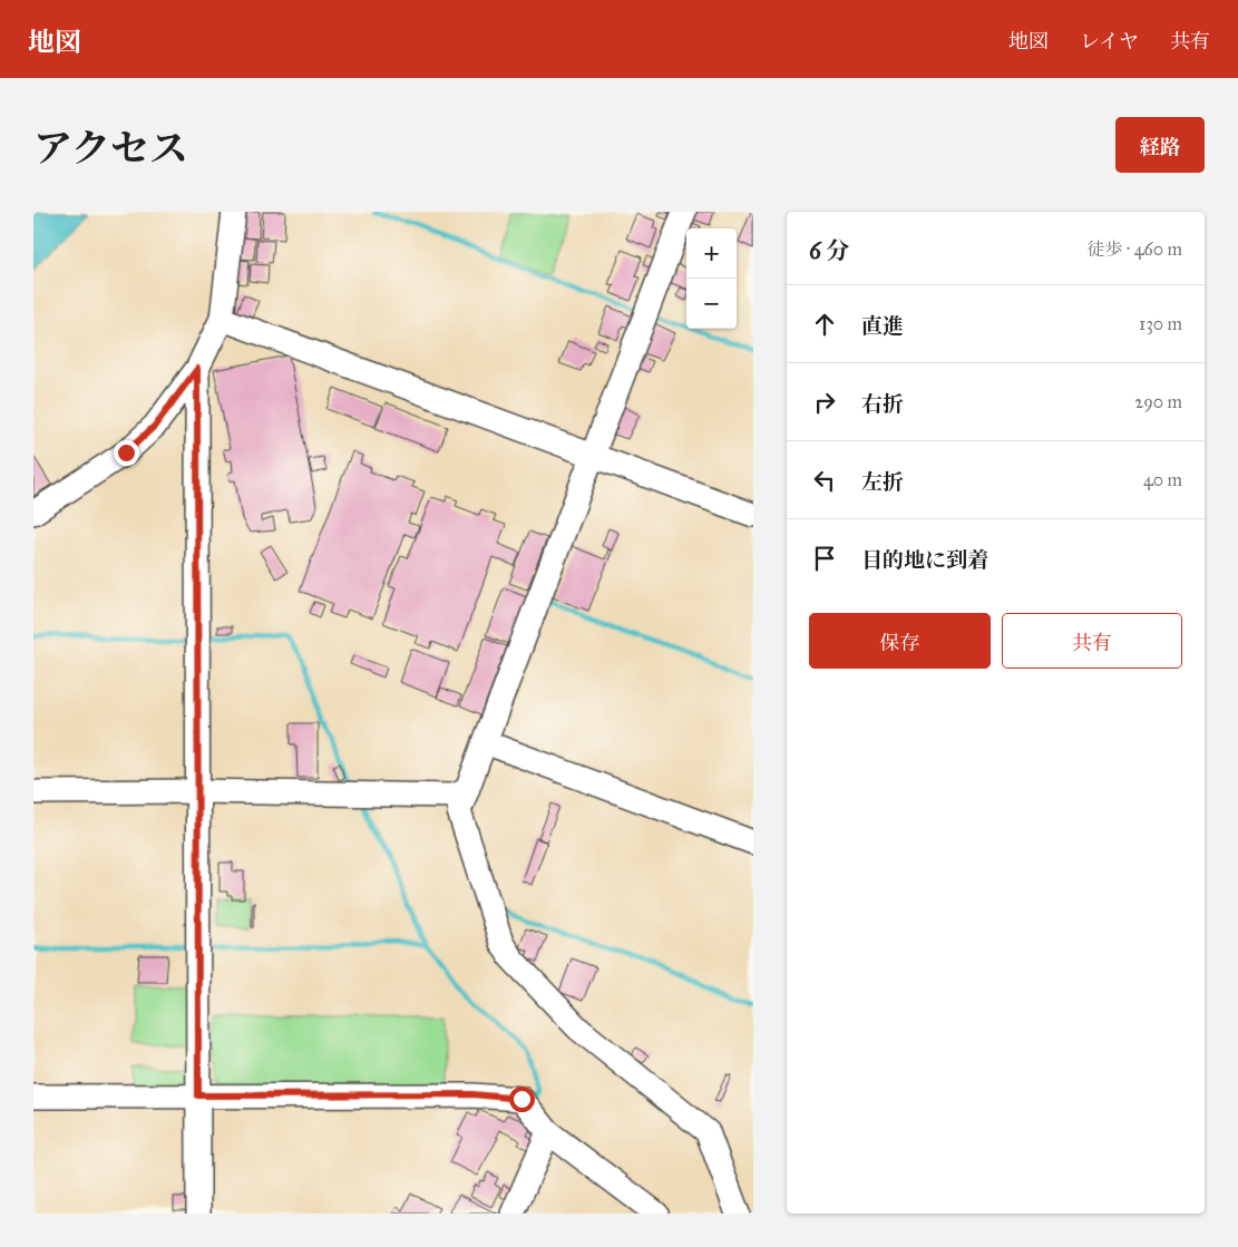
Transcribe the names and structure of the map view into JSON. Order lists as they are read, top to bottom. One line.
{"page":{"header":"地図","nav":["地図","レイヤ","共有"],"title":"アクセス","buttons":["経路",["保存","共有"]],"heading":["6 分","徒歩 · 460 m"],"map_buttons":["+","−"],"list":[["直進","130 m"],["右折","290 m"],["左折","40 m"],"目的地に到着"]}}
